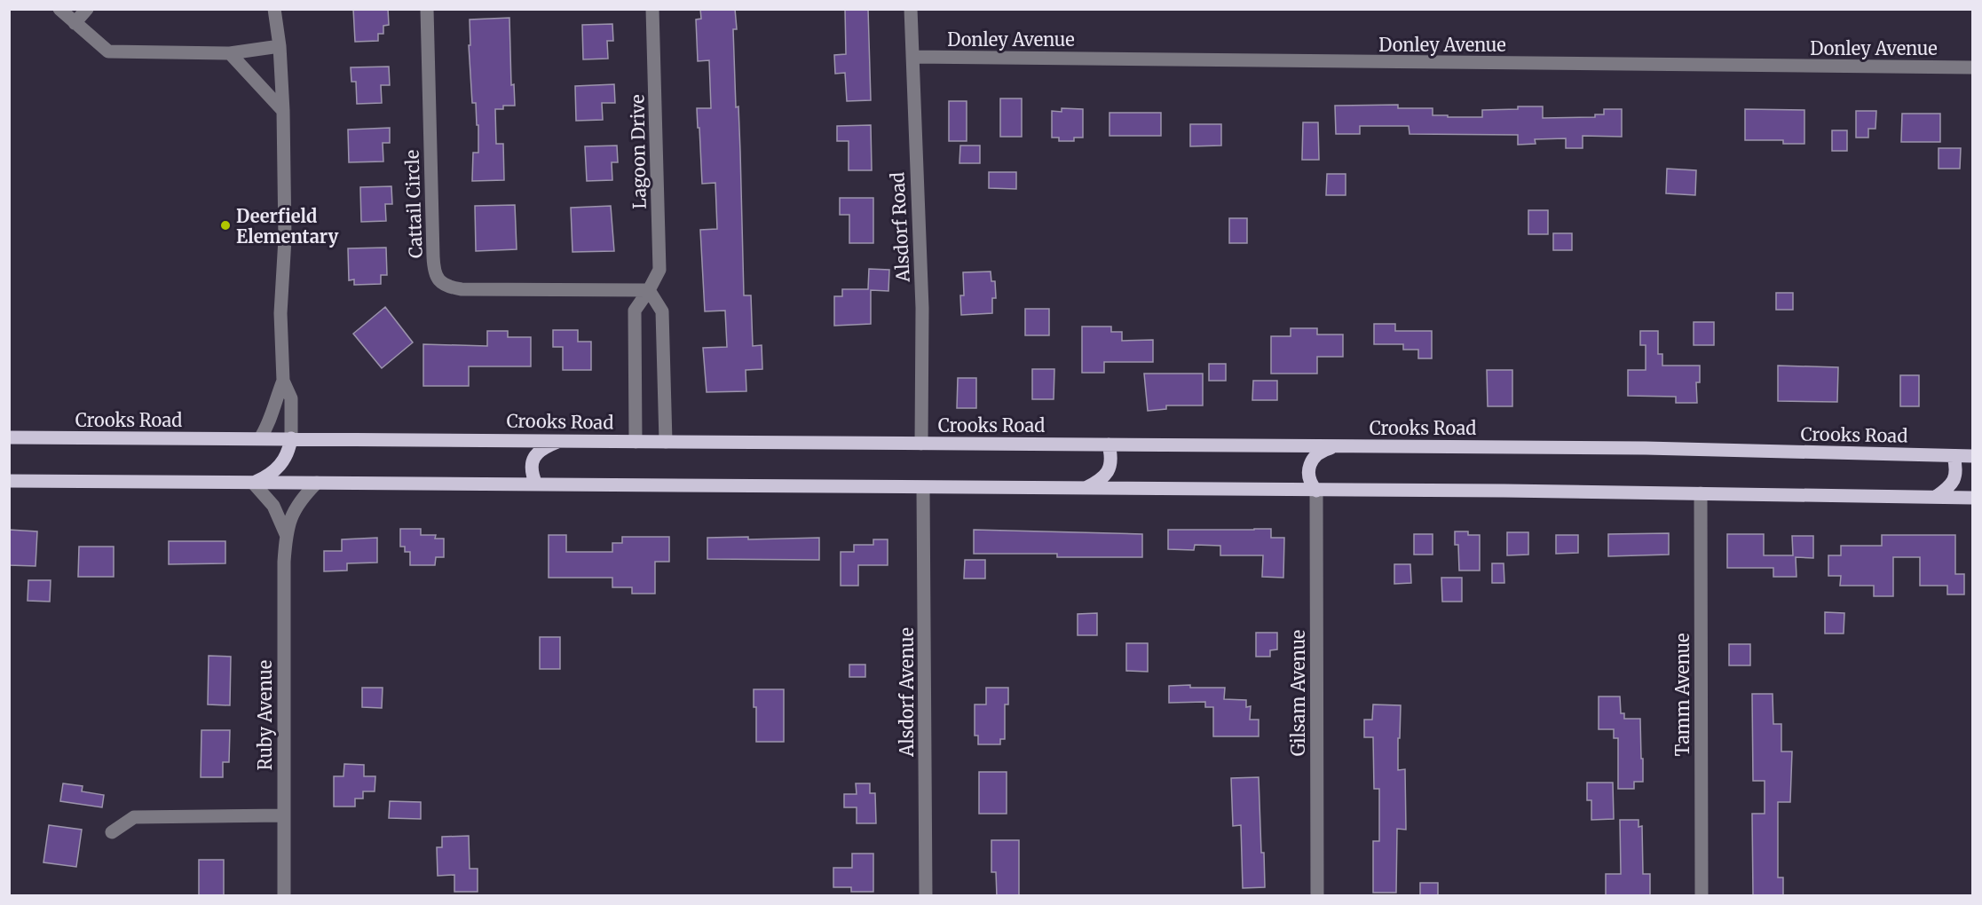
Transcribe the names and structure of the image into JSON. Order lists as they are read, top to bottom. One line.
{"streets":{"main road":["Crooks Road"],"street":["Donley Avenue","Lagoon Drive","Cattail Circle","Alsdorf Road","Alsdorf Avenue","Gilsam Avenue","Tamm Avenue","Ruby Avenue"]},"crossings":[["Donley Avenue","Alsdorf Road"],["Lagoon Drive","Cattail Circle"],["Lagoon Drive","Crooks Road"],["Alsdorf Road","Crooks Road"]],"places":["Deerfield Elementary"]}
